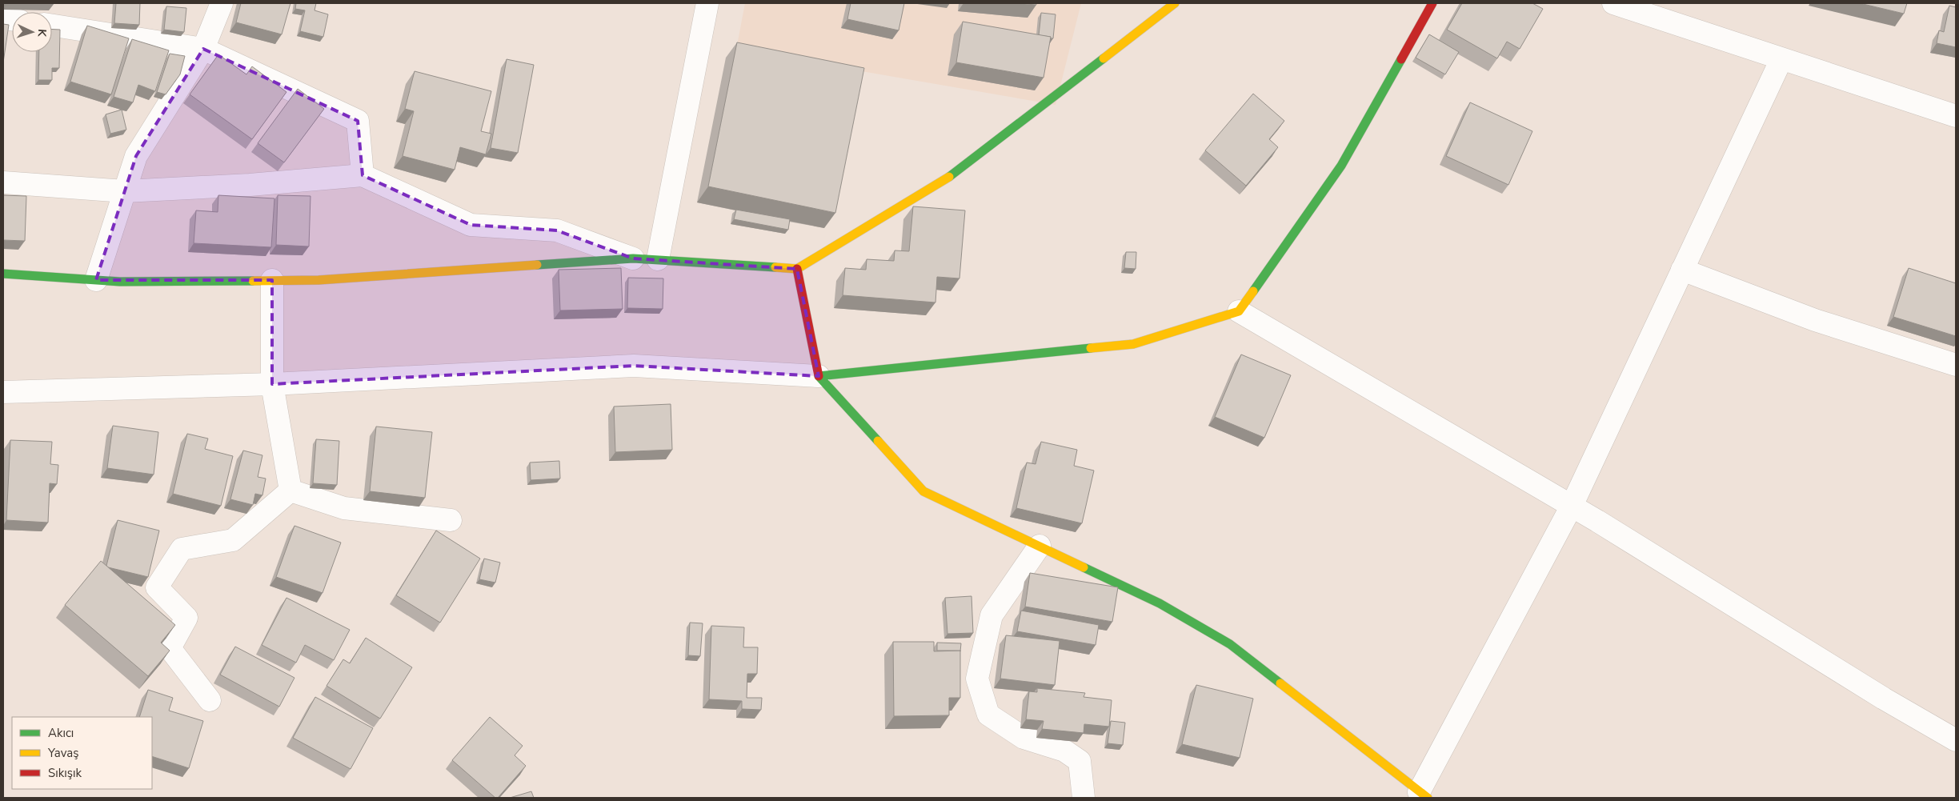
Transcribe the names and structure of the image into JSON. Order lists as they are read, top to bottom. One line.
{"legend":["Akıcı","Yavaş","Sıkışık"],"north":"right"}
